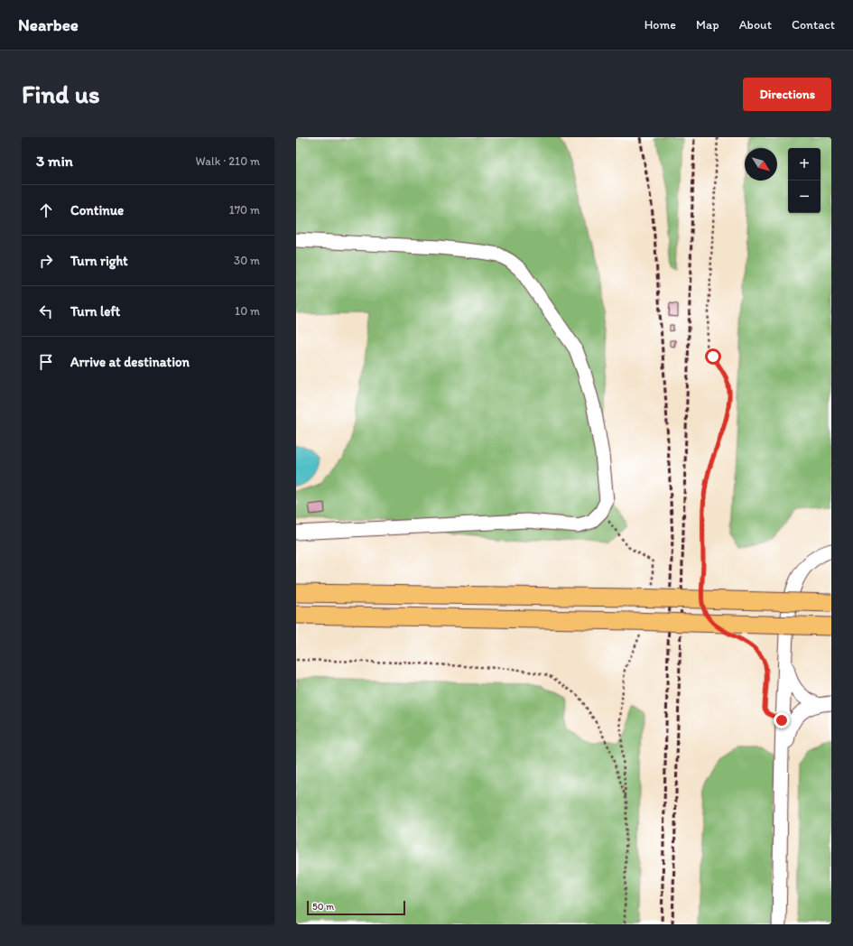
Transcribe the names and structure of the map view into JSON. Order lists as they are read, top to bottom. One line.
{"scale_bar":"50 m","north":"bottom right","page":{"header":"Nearbee","nav":["Home","Map","About","Contact"],"buttons":"Directions","title":"Find us","heading":["3 min","Walk · 210 m"],"map_buttons":["+","−"],"list":[["Continue","170 m"],["Turn right","30 m"],["Turn left","10 m"],"Arrive at destination"],"scale":"50 m"}}
